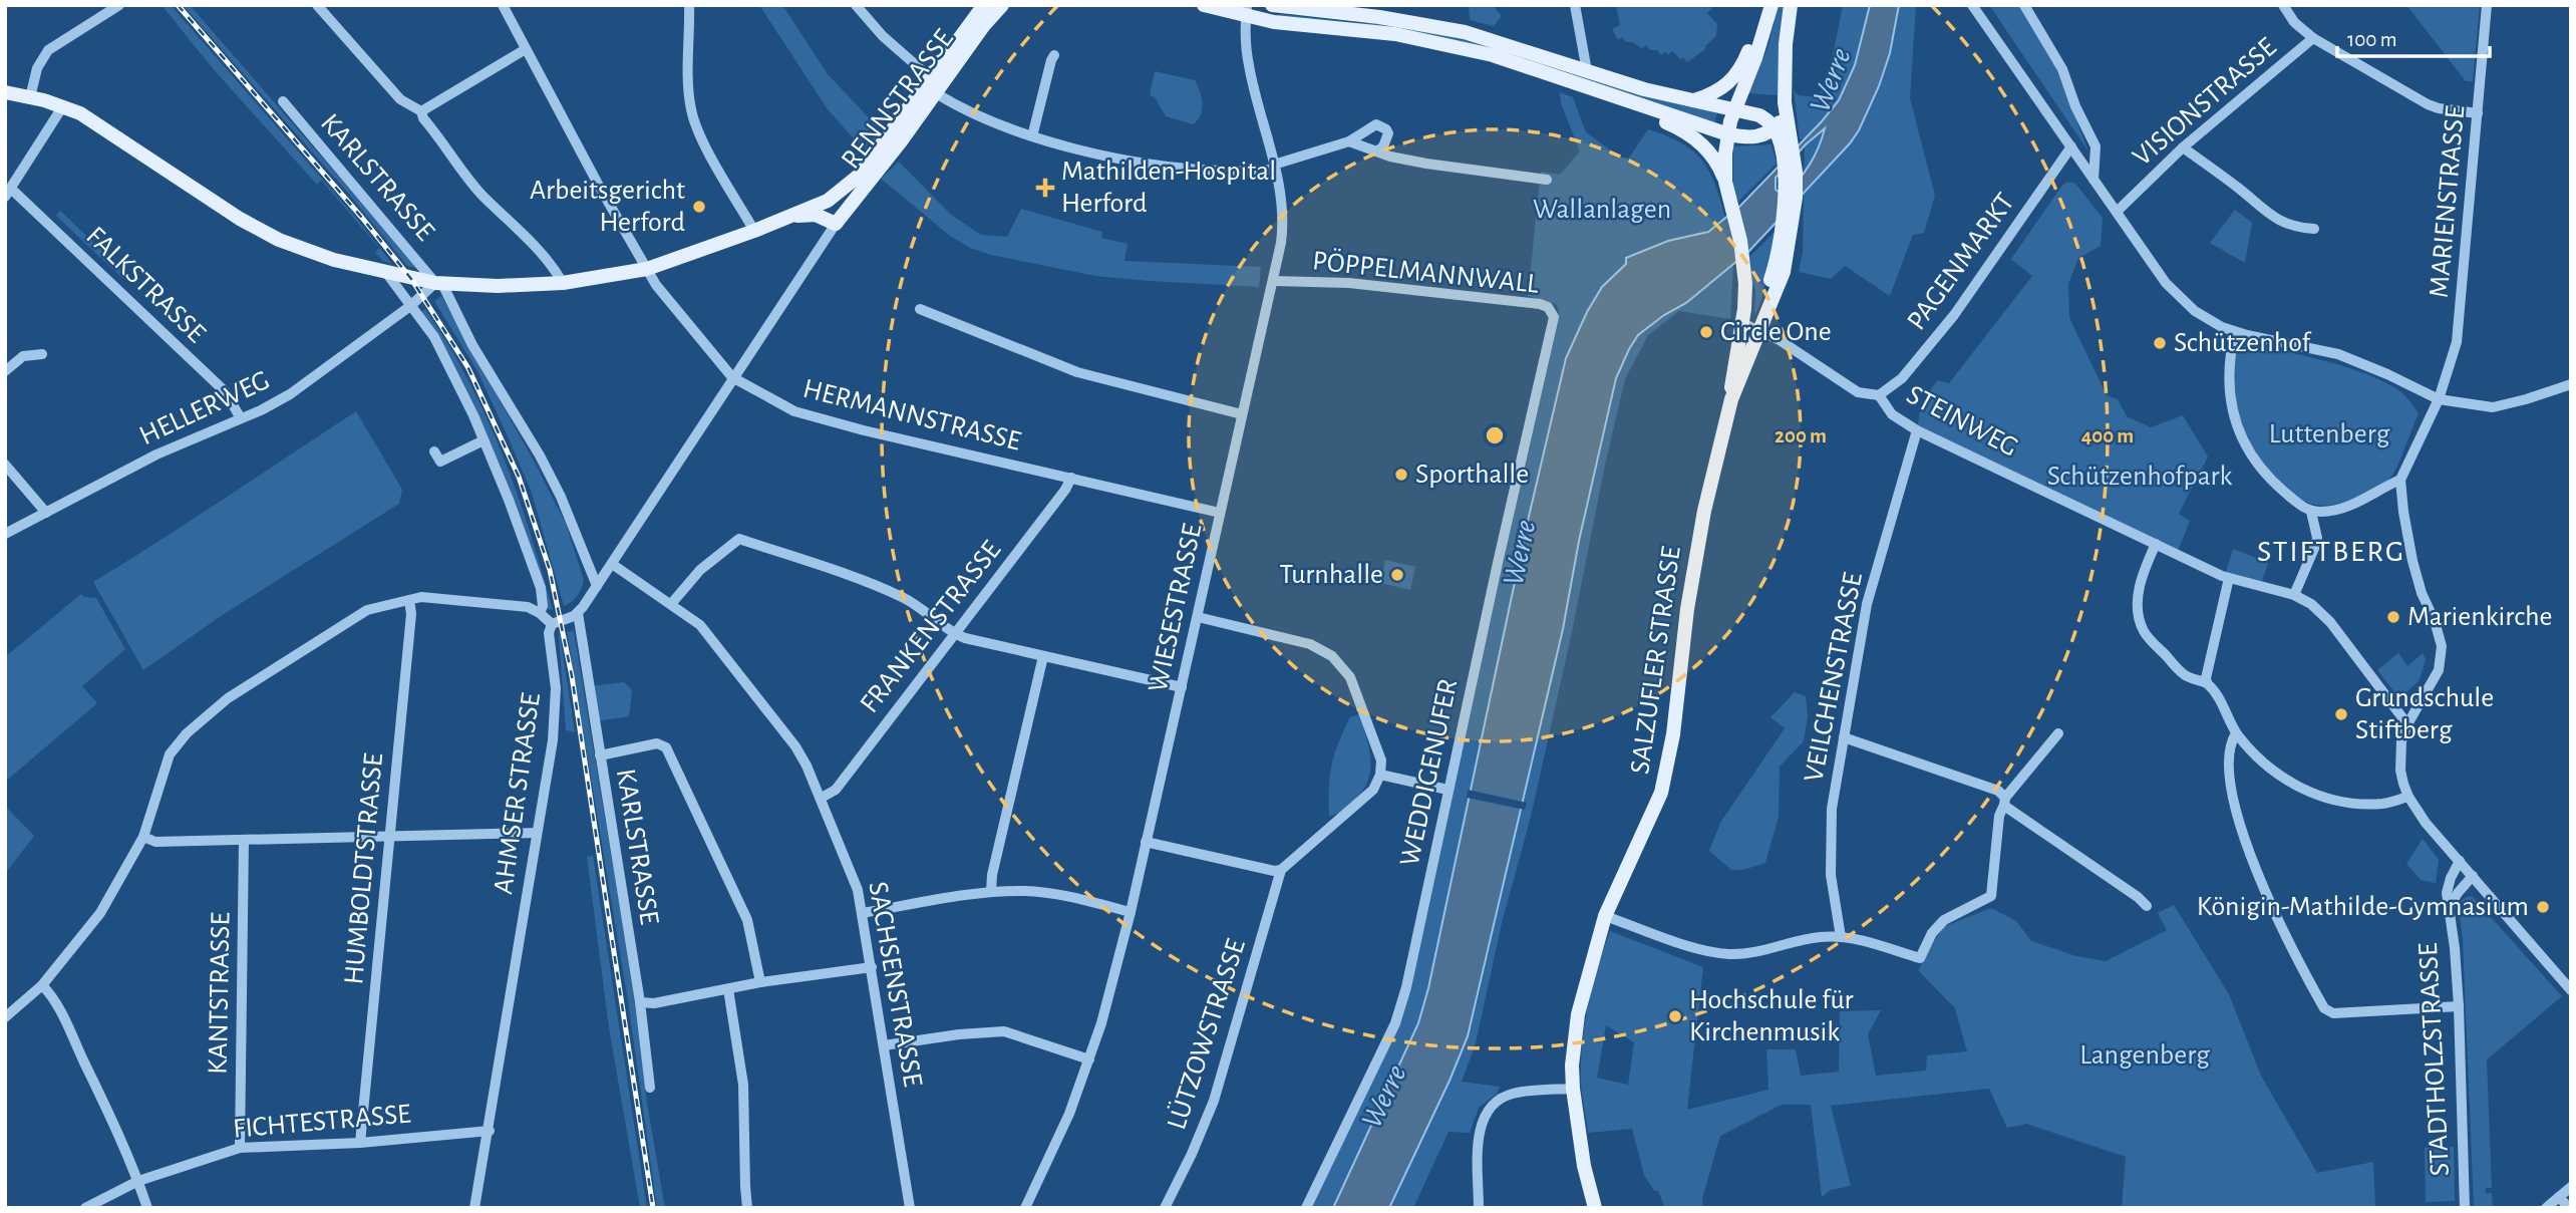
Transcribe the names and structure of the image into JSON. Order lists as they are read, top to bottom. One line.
{"streets":{"main road":["RENNSTRASSE","SALZUFLER STRASSE"],"street":["VISIONSTRASSE","KARLSTRASSE","MARIENSTRASSE","PAGENMARKT","PÖPPELMANNWALL","FALKSTRASSE","HELLERWEG","HERMANNSTRASSE","STEINWEG","WIESESTRASSE","FRANKENSTRASSE","VEILCHENSTRASSE","WEDDIGENUFER","AHMSER STRASSE","HUMBOLDTSTRASSE","SACHSENSTRASSE","KANTSTRASSE","LÜTZOWSTRASSE","STADTHOLZSTRASSE","FICHTESTRASSE"]},"crossings":[["VISIONSTRASSE","MARIENSTRASSE"],["KARLSTRASSE","HELLERWEG"],["PAGENMARKT","STEINWEG"],["PÖPPELMANNWALL","WIESESTRASSE"],["PÖPPELMANNWALL","WEDDIGENUFER"],["FALKSTRASSE","HELLERWEG"],["HERMANNSTRASSE","WIESESTRASSE"],["HERMANNSTRASSE","FRANKENSTRASSE"],["STEINWEG","VEILCHENSTRASSE"],["FRANKENSTRASSE","SACHSENSTRASSE"],["AHMSER STRASSE","FICHTESTRASSE"],["HUMBOLDTSTRASSE","FICHTESTRASSE"],["KANTSTRASSE","FICHTESTRASSE"]],"districts":["STIFTBERG"],"water":["Werre"],"parks":["Wallanlagen","Luttenberg","Schützenhofpark","Langenberg"],"places":{"health":["Mathilden-Hospital Herford"],"other":["Arbeitsgericht Herford","Circle One","Schützenhof","Sporthalle","Turnhalle","Marienkirche","Grundschule Stiftberg","Königin-Mathilde-Gymnasium","Hochschule für Kirchenmusik"]},"scale_bar":"100 m","rings":["200 m","400 m"]}
